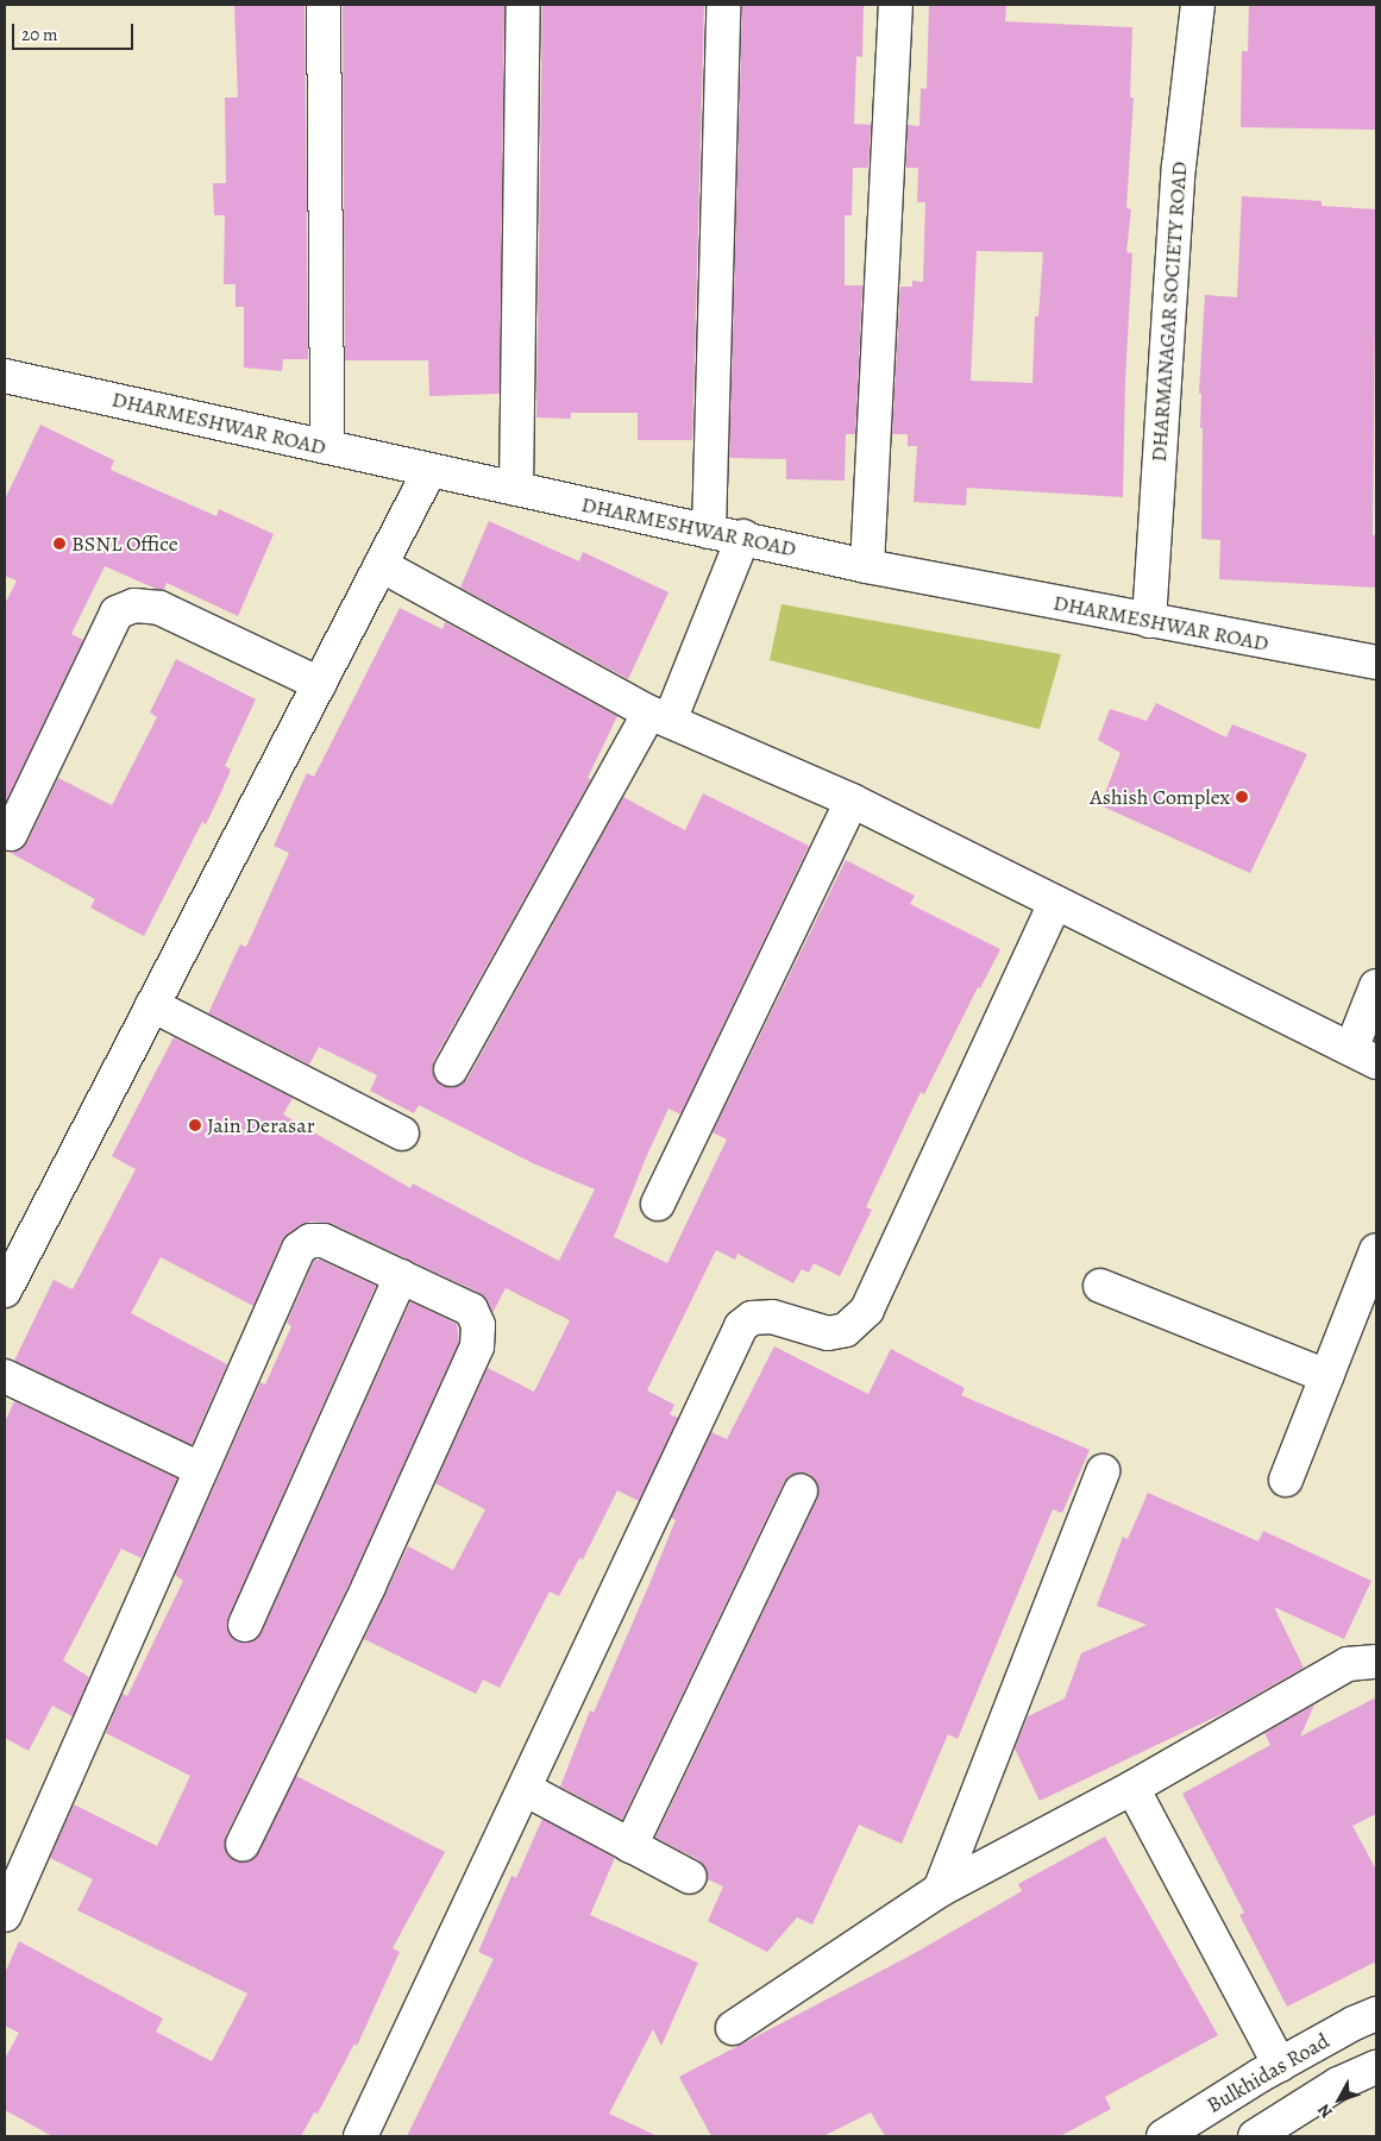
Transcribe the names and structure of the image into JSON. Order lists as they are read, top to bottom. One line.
{"streets":{"street":["DHARMANAGAR SOCIETY ROAD","DHARMESHWAR ROAD","Bulkhidas Road"]},"crossings":[["DHARMANAGAR SOCIETY ROAD","DHARMESHWAR ROAD"]],"places":["BSNL Office","Ashish Complex","Jain Derasar"],"scale_bar":"20 m","north":"bottom left"}
